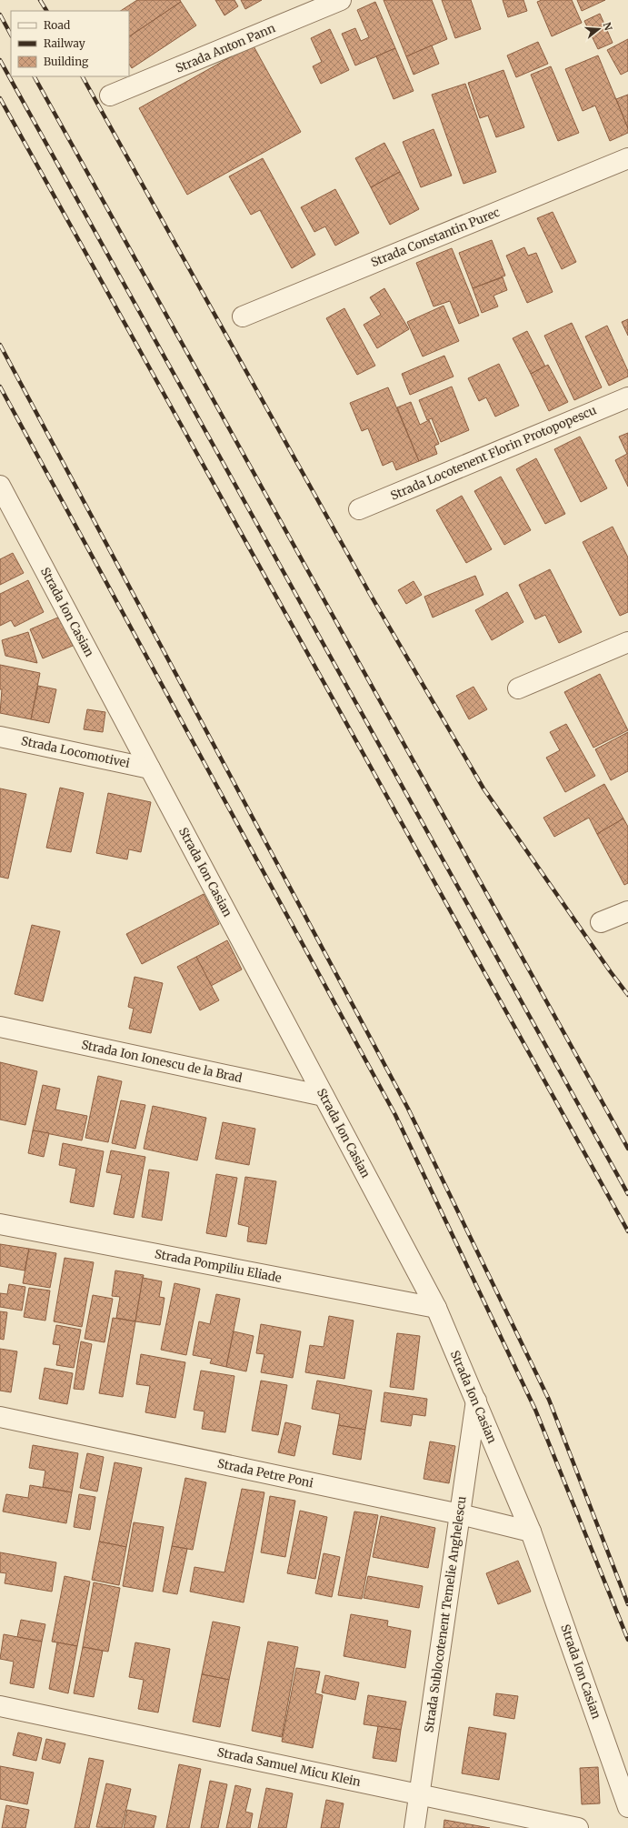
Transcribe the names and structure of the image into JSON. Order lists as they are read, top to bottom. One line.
{"streets":{"street":["Strada Anton Pann","Strada Constantin Purec","Strada Locotenent Florin Protopopescu","Strada Ion Casian","Strada Locomotivei","Strada Ion Ionescu de la Brad","Strada Pompiliu Eliade","Strada Petre Poni","Strada Sublocotenent Temelie Anghelescu","Strada Samuel Micu Klein"]},"crossings":[["Strada Ion Casian","Strada Locomotivei"],["Strada Ion Casian","Strada Ion Ionescu de la Brad"],["Strada Ion Casian","Strada Pompiliu Eliade"],["Strada Ion Casian","Strada Petre Poni"],["Strada Ion Casian","Strada Sublocotenent Temelie Anghelescu"],["Strada Petre Poni","Strada Sublocotenent Temelie Anghelescu"],["Strada Sublocotenent Temelie Anghelescu","Strada Samuel Micu Klein"]],"legend":["Road","Railway","Building"],"north":"right"}
